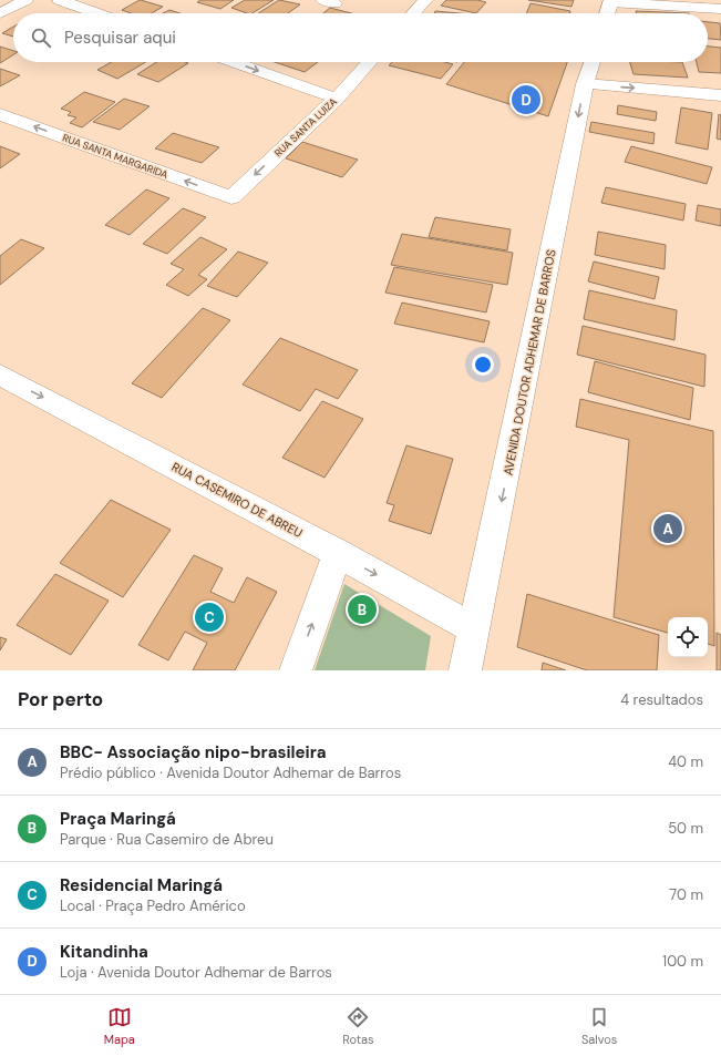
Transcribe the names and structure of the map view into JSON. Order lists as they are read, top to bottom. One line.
{"streets":{"street":["RUA SANTA LUIZA","RUA SANTA MARGARIDA","AVENIDA DOUTOR ADHEMAR DE BARROS","RUA CASEMIRO DE ABREU"]},"crossings":[["RUA SANTA LUIZA","RUA SANTA MARGARIDA"],["AVENIDA DOUTOR ADHEMAR DE BARROS","RUA CASEMIRO DE ABREU"]],"one_way":["RUA SANTA LUIZA","AVENIDA DOUTOR ADHEMAR DE BARROS","RUA CASEMIRO DE ABREU"],"page":{"search":"Pesquisar aqui","pins":["D","A","B","C"],"heading":["Por perto","4 resultados"],"list":[{"mark":"A","name":"BBC- Associação nipo-brasileira","note":"Prédio público · Avenida Doutor Adhemar de Barros","value":"40 m"},{"mark":"B","name":"Praça Maringá","note":"Parque · Rua Casemiro de Abreu","value":"50 m"},{"mark":"C","name":"Residencial Maringá","note":"Local · Praça Pedro Américo","value":"70 m"},{"mark":"D","name":"Kitandinha","note":"Loja · Avenida Doutor Adhemar de Barros","value":"100 m"}],"nav":["Mapa","Rotas","Salvos"]}}
